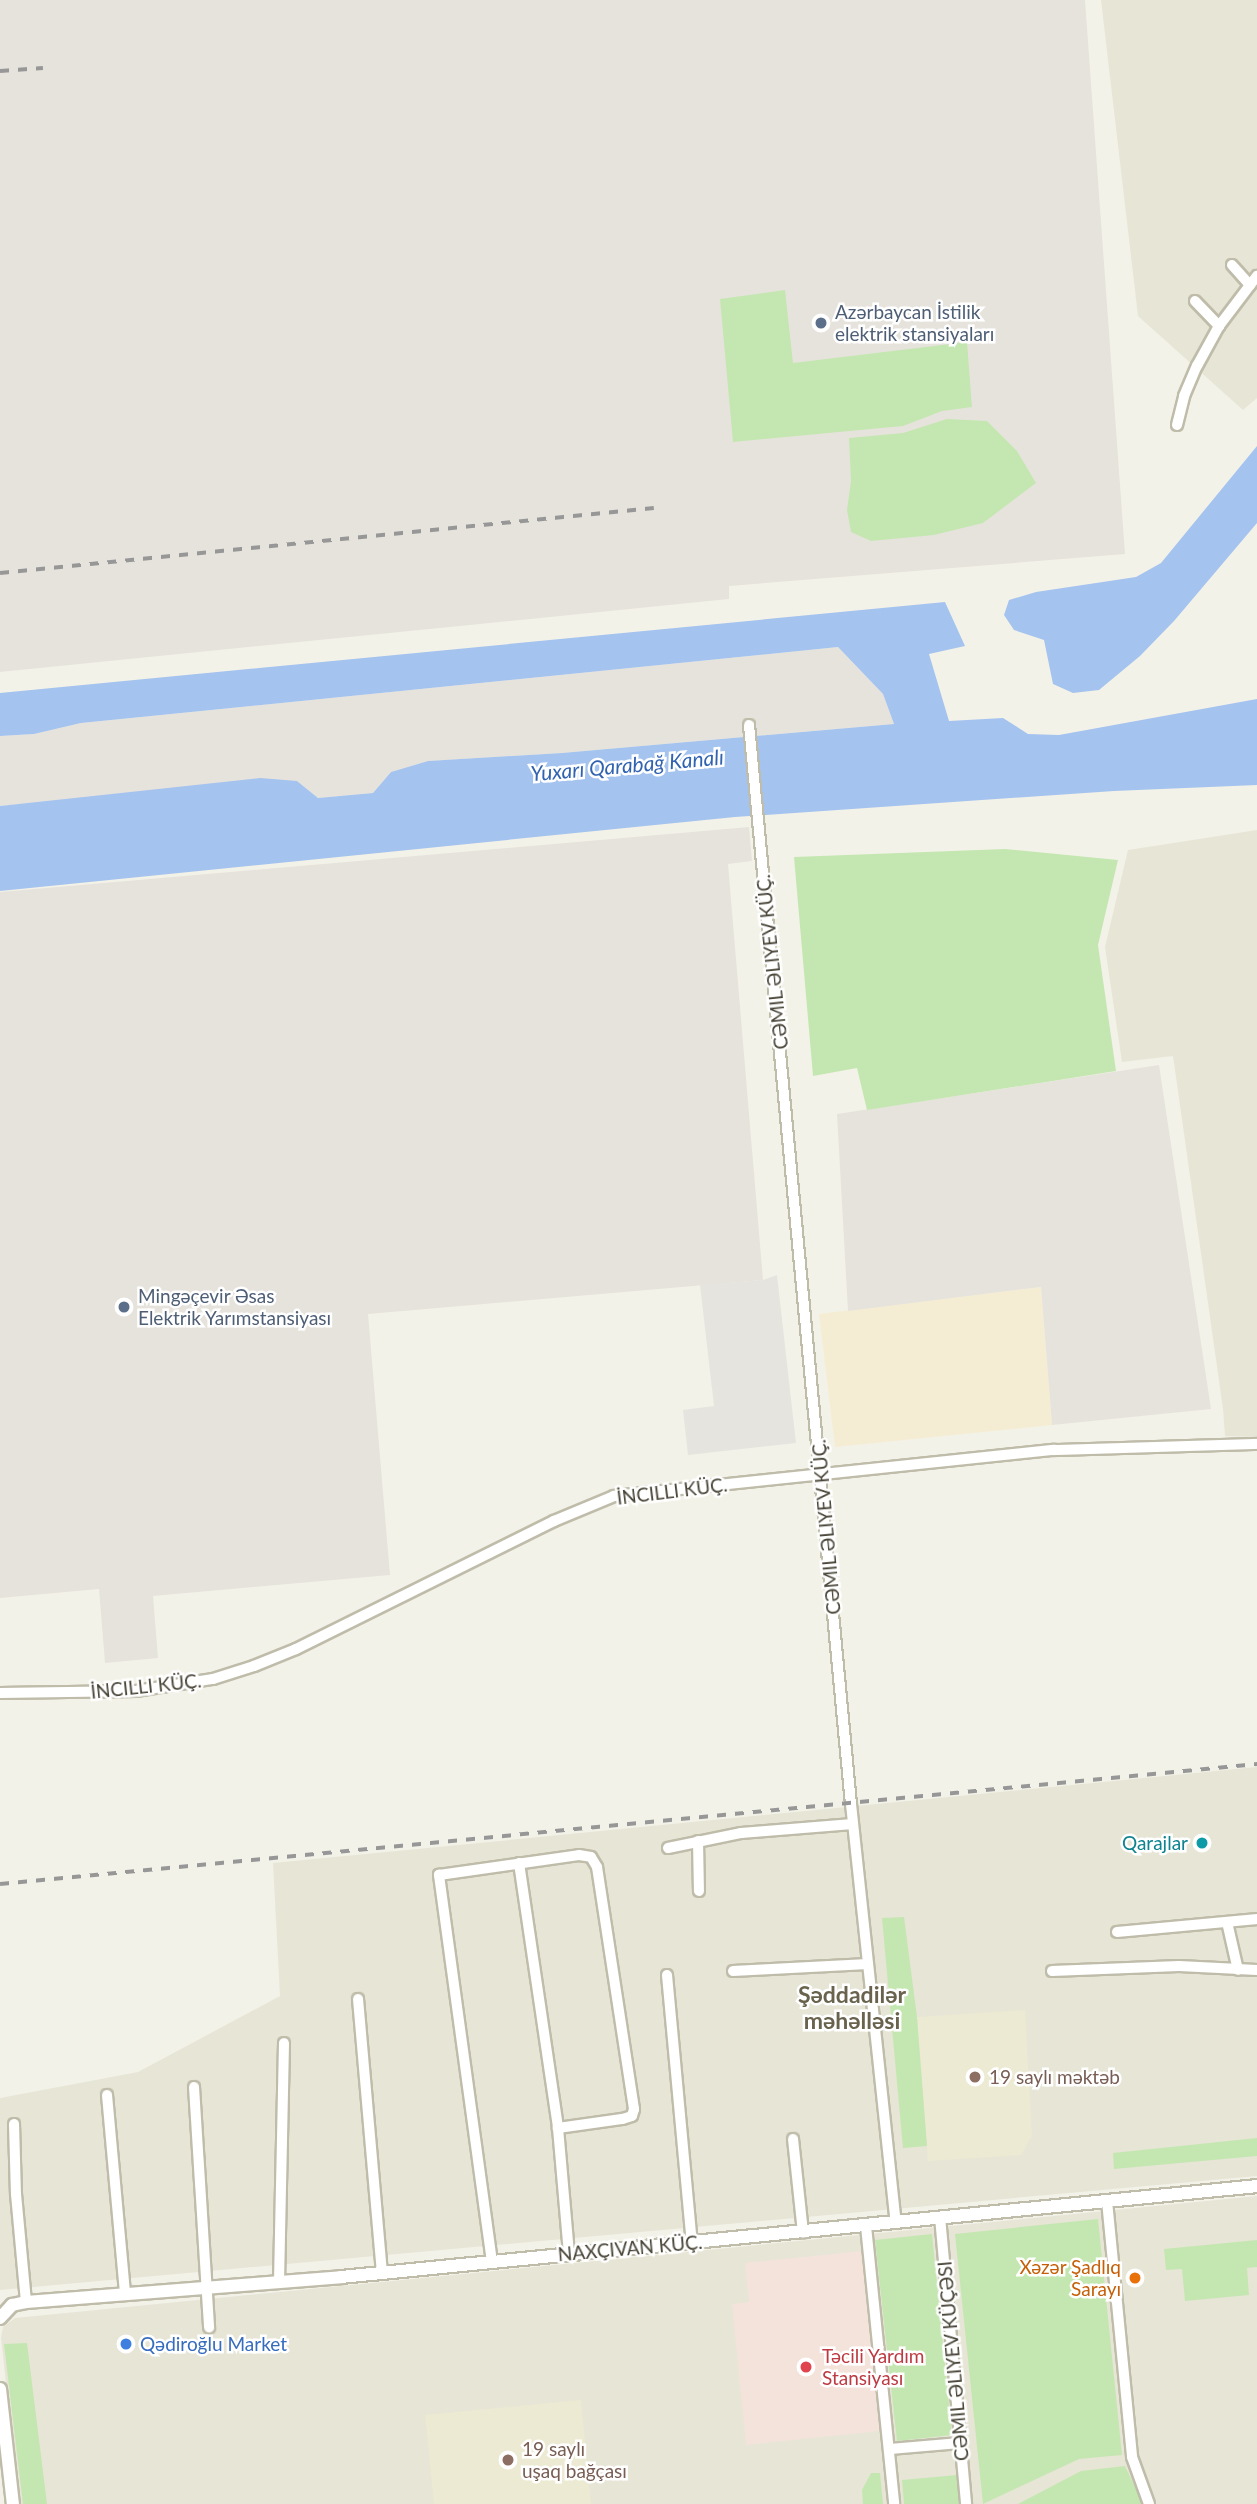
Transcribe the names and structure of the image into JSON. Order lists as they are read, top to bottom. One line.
{"streets":{"street":["CƏMIL ƏLIYEV KÜÇ.","İNCILLI KÜÇ.","CƏMIL ƏLIYEV KÜÇƏSI"]},"crossings":[["CƏMIL ƏLIYEV KÜÇ.","İNCILLI KÜÇ."]],"districts":["Şəddadilər məhəlləsi"],"water":["Yuxarı Qarabağ Kanalı"],"places":["Azərbaycan İstilik elektrik stansiyaları","Mingəçevir Əsas Elektrik Yarımstansiyası","Qarajlar","19 saylı məktəb","Xəzər Şadlıq Sarayı","Qədiroğlu Market","Təcili Yardım Stansiyası","19 saylı uşaq bağçası"]}
